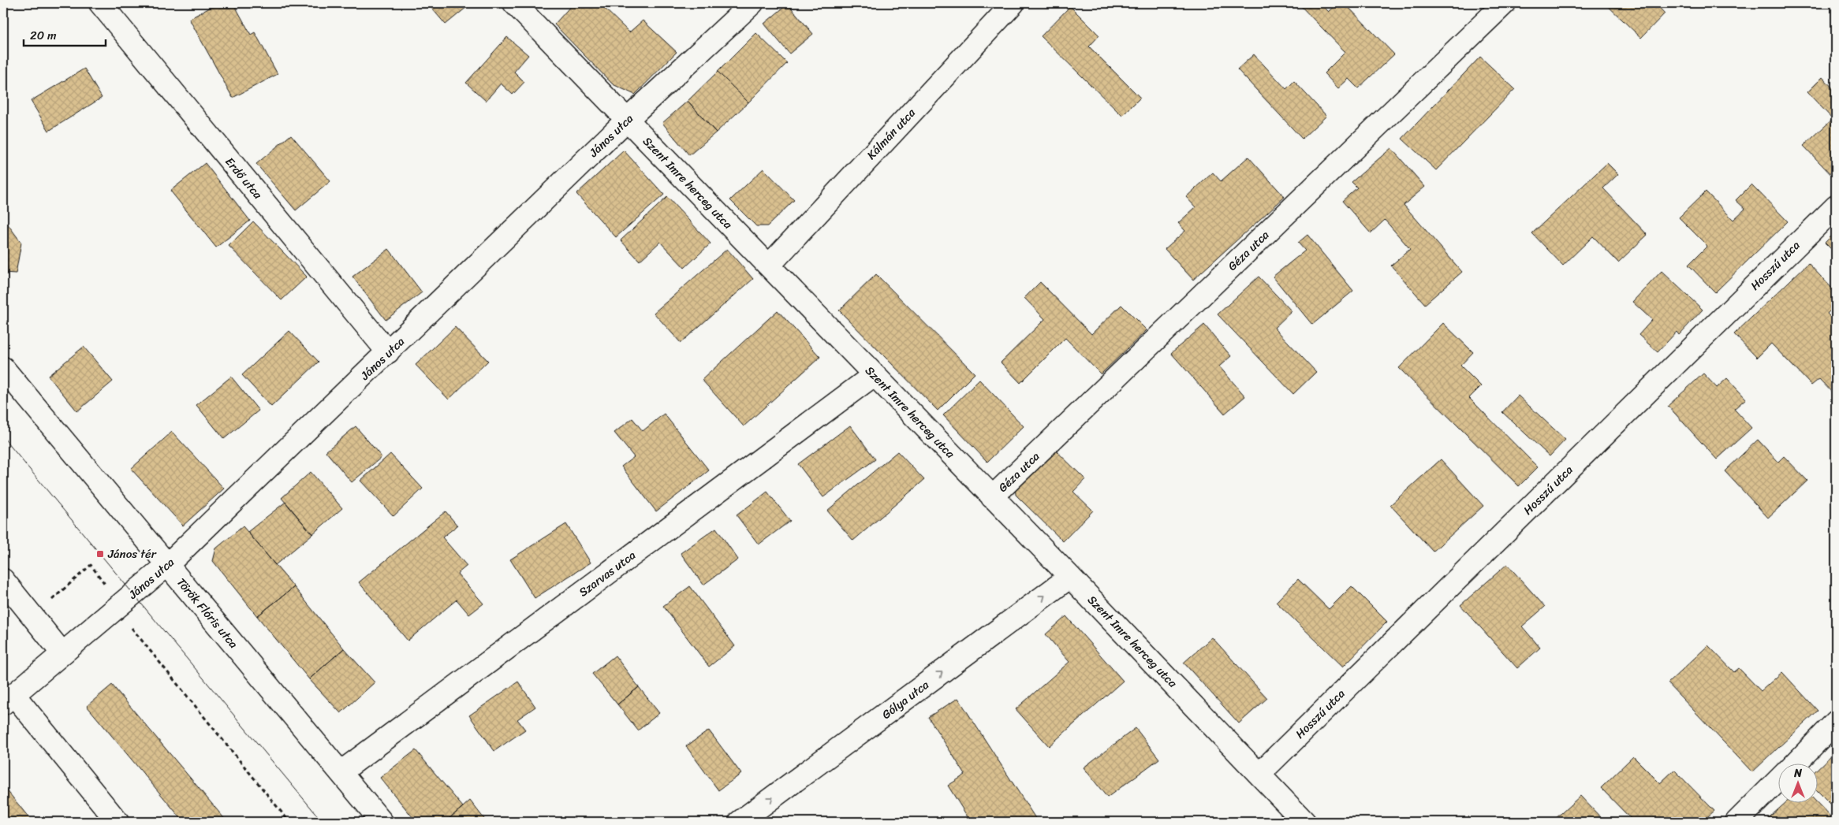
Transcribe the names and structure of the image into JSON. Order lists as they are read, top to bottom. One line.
{"streets":{"street":["Kálmán utca","János utca","Erdő utca","Szent Imre herceg utca","Géza utca","Hosszú utca","Szarvas utca","Török Flóris utca","Gólya utca"]},"crossings":[["Kálmán utca","Szent Imre herceg utca"],["János utca","Erdő utca"],["János utca","Szent Imre herceg utca"],["János utca","Török Flóris utca"],["Szent Imre herceg utca","Géza utca"],["Szent Imre herceg utca","Hosszú utca"],["Szent Imre herceg utca","Szarvas utca"],["Szent Imre herceg utca","Gólya utca"],["Szarvas utca","Török Flóris utca"]],"one_way":["Gólya utca"],"places":{"transit":["János tér"]},"scale_bar":"20 m","north":"top"}
